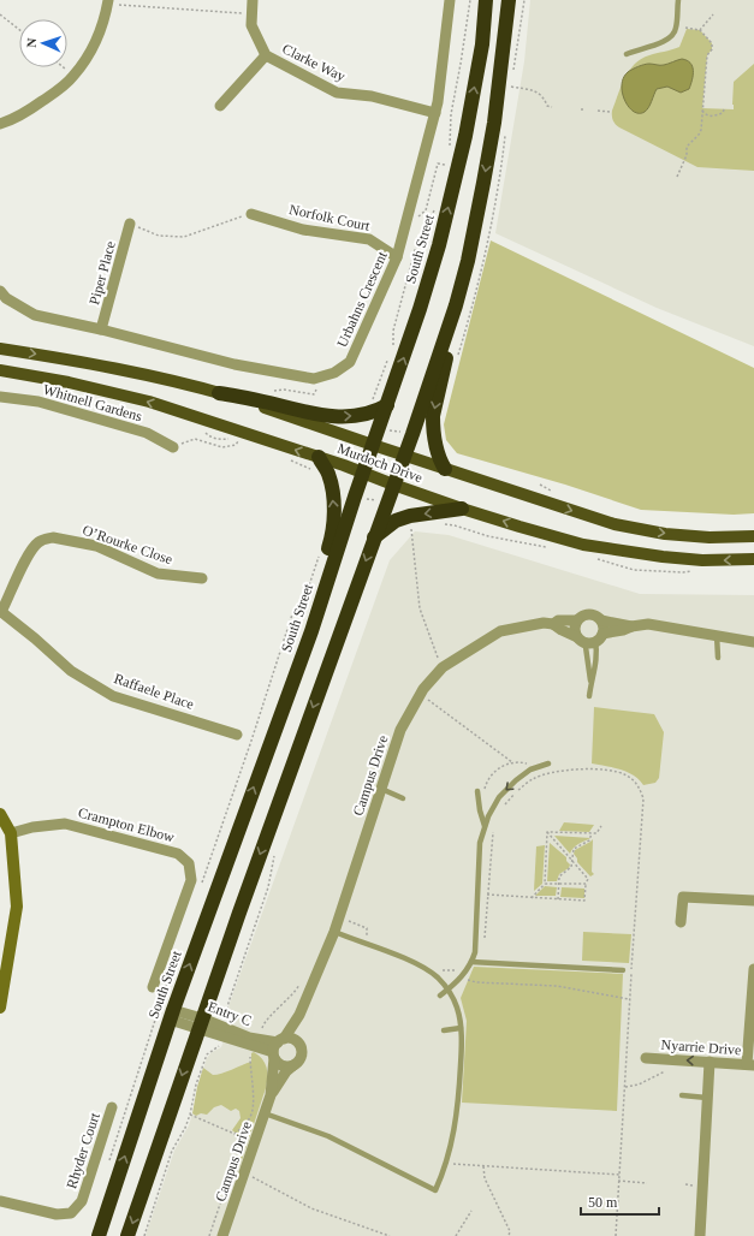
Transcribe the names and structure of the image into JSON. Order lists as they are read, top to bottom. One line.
{"streets":{"highway":["South Street"],"main road":["Murdoch Drive"],"street":["Clarke Way","Norfolk Court","Piper Place","Urbahns Crescent","Whitnell Gardens","O’Rourke Close","Raffaele Place","Campus Drive","Crampton Elbow","Entry C","Nyarrie Drive","Rhyder Court"]},"crossings":[["Clarke Way","Urbahns Crescent"],["Norfolk Court","Urbahns Crescent"],["South Street","Murdoch Drive"],["South Street","Entry C"],["Piper Place","Urbahns Crescent"],["O’Rourke Close","Raffaele Place"],["Campus Drive","Entry C"]],"one_way":["Nyarrie Drive"],"scale_bar":"50 m","north":"left"}
